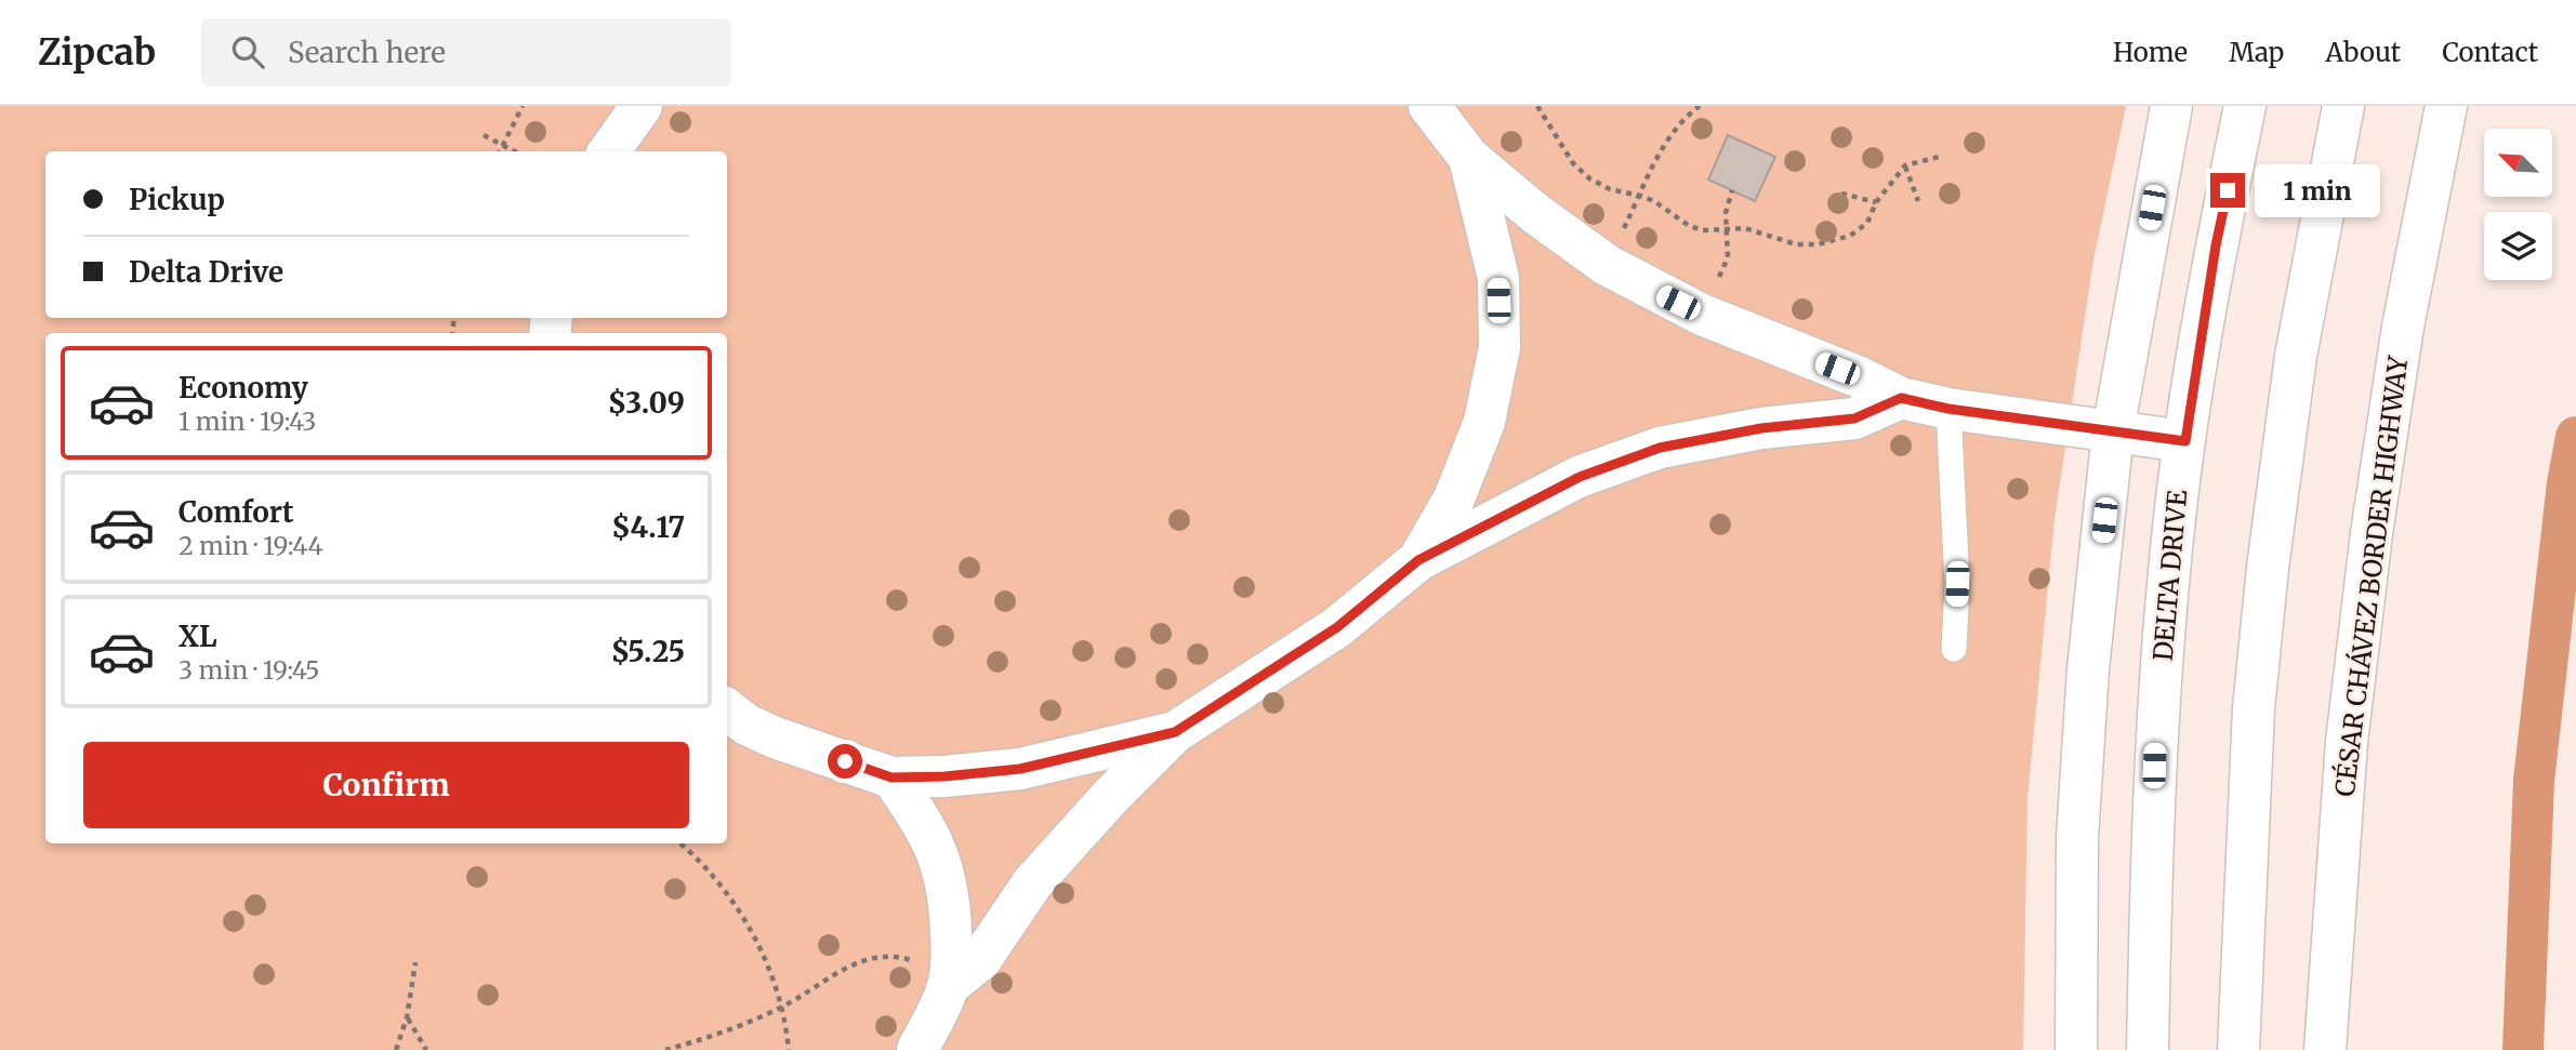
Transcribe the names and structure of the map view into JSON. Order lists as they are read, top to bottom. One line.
{"streets":{"main road":["DELTA DRIVE","CÉSAR CHÁVEZ BORDER HIGHWAY"]},"north":"top left","page":{"header":"Zipcab","search":"Search here","nav":["Home","Map","About","Contact"],"banner":["Pickup","Delta Drive"],"bubble":"1 min","list":[{"name":"Economy","note":"1 min · 19:43","value":"$3.09"},{"name":"Comfort","note":"2 min · 19:44","value":"$4.17"},{"name":"XL","note":"3 min · 19:45","value":"$5.25"}],"buttons":"Confirm"}}
